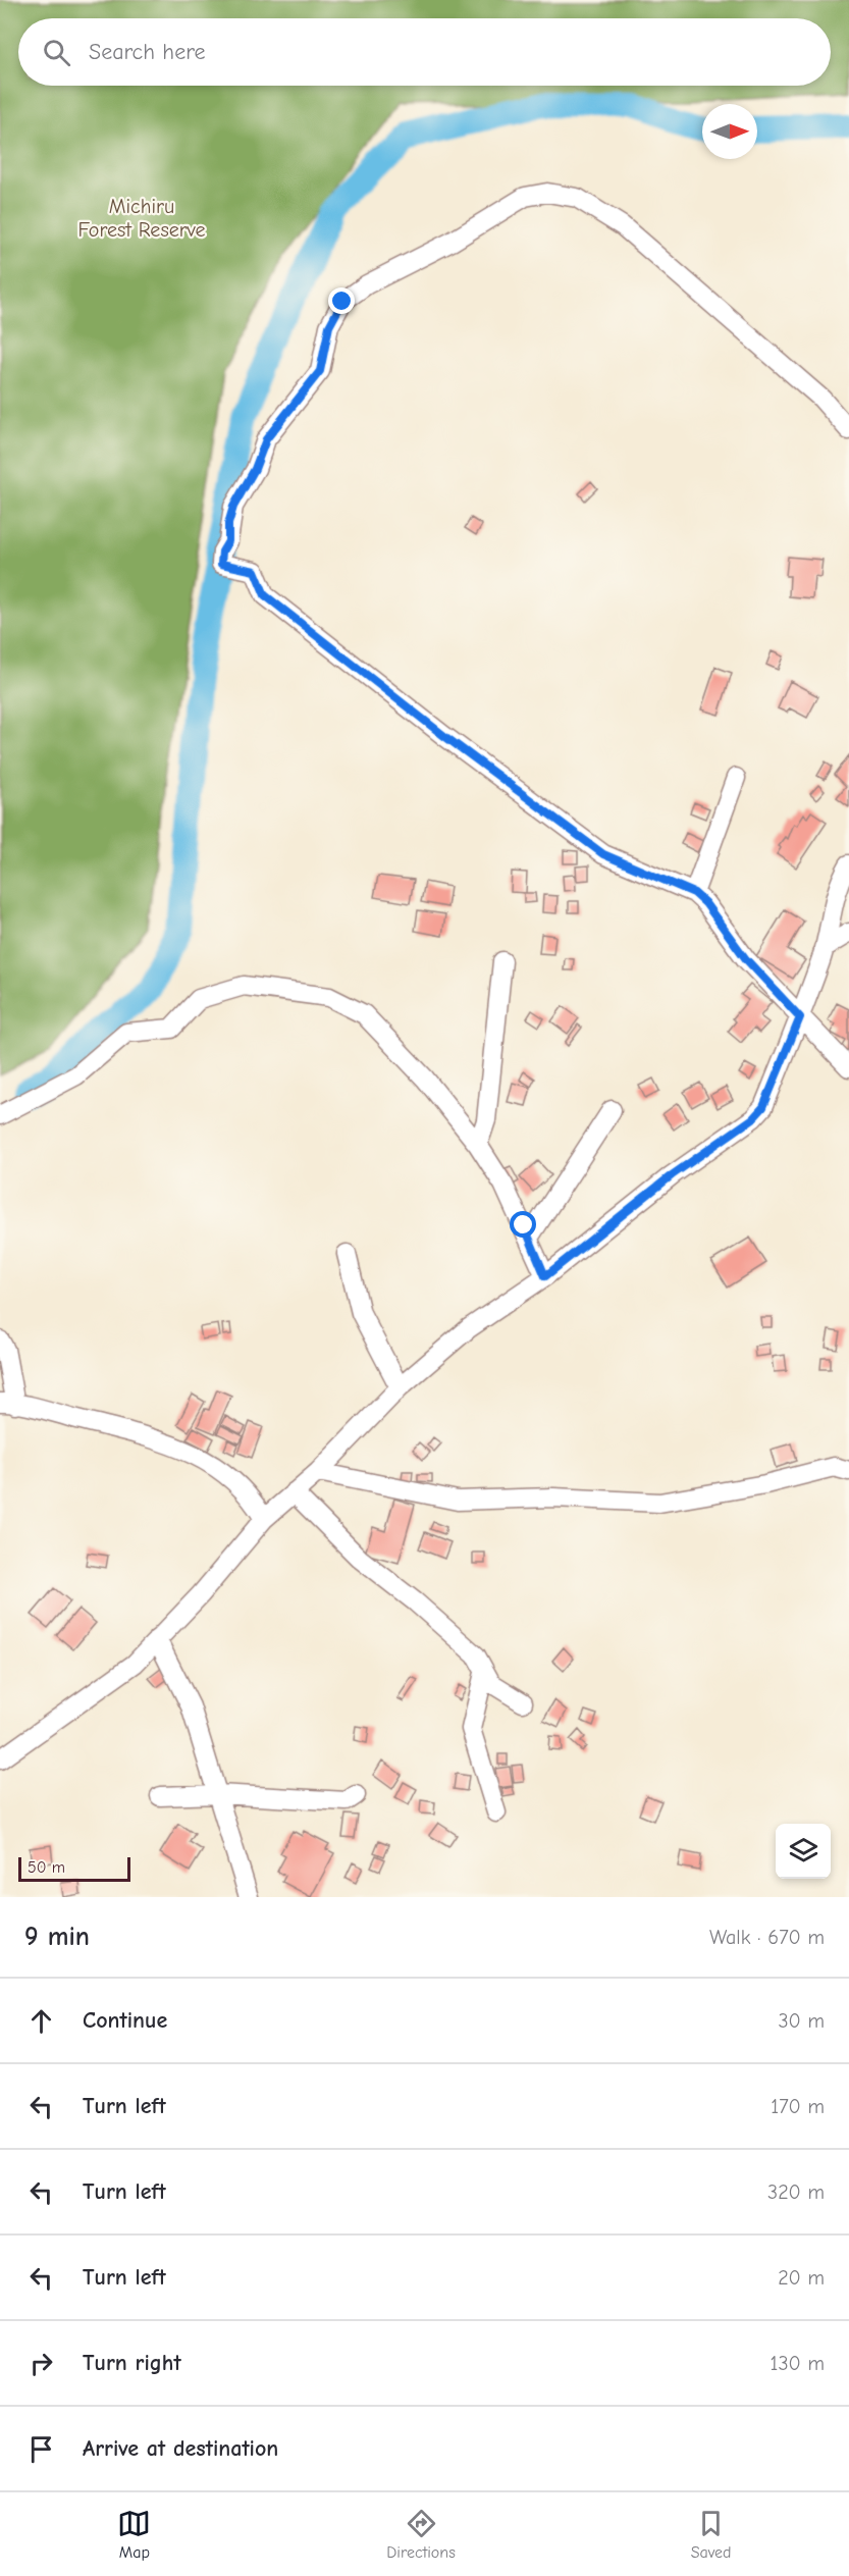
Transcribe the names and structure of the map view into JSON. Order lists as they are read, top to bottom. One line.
{"parks":["Michiru Forest Reserve"],"scale_bar":"50 m","north":"right","page":{"search":"Search here","scale":"50 m","heading":["9 min","Walk · 670 m"],"list":[["Continue","30 m"],["Turn left","170 m"],["Turn left","320 m"],["Turn left","20 m"],["Turn right","130 m"],"Arrive at destination"],"nav":["Map","Directions","Saved"]}}
